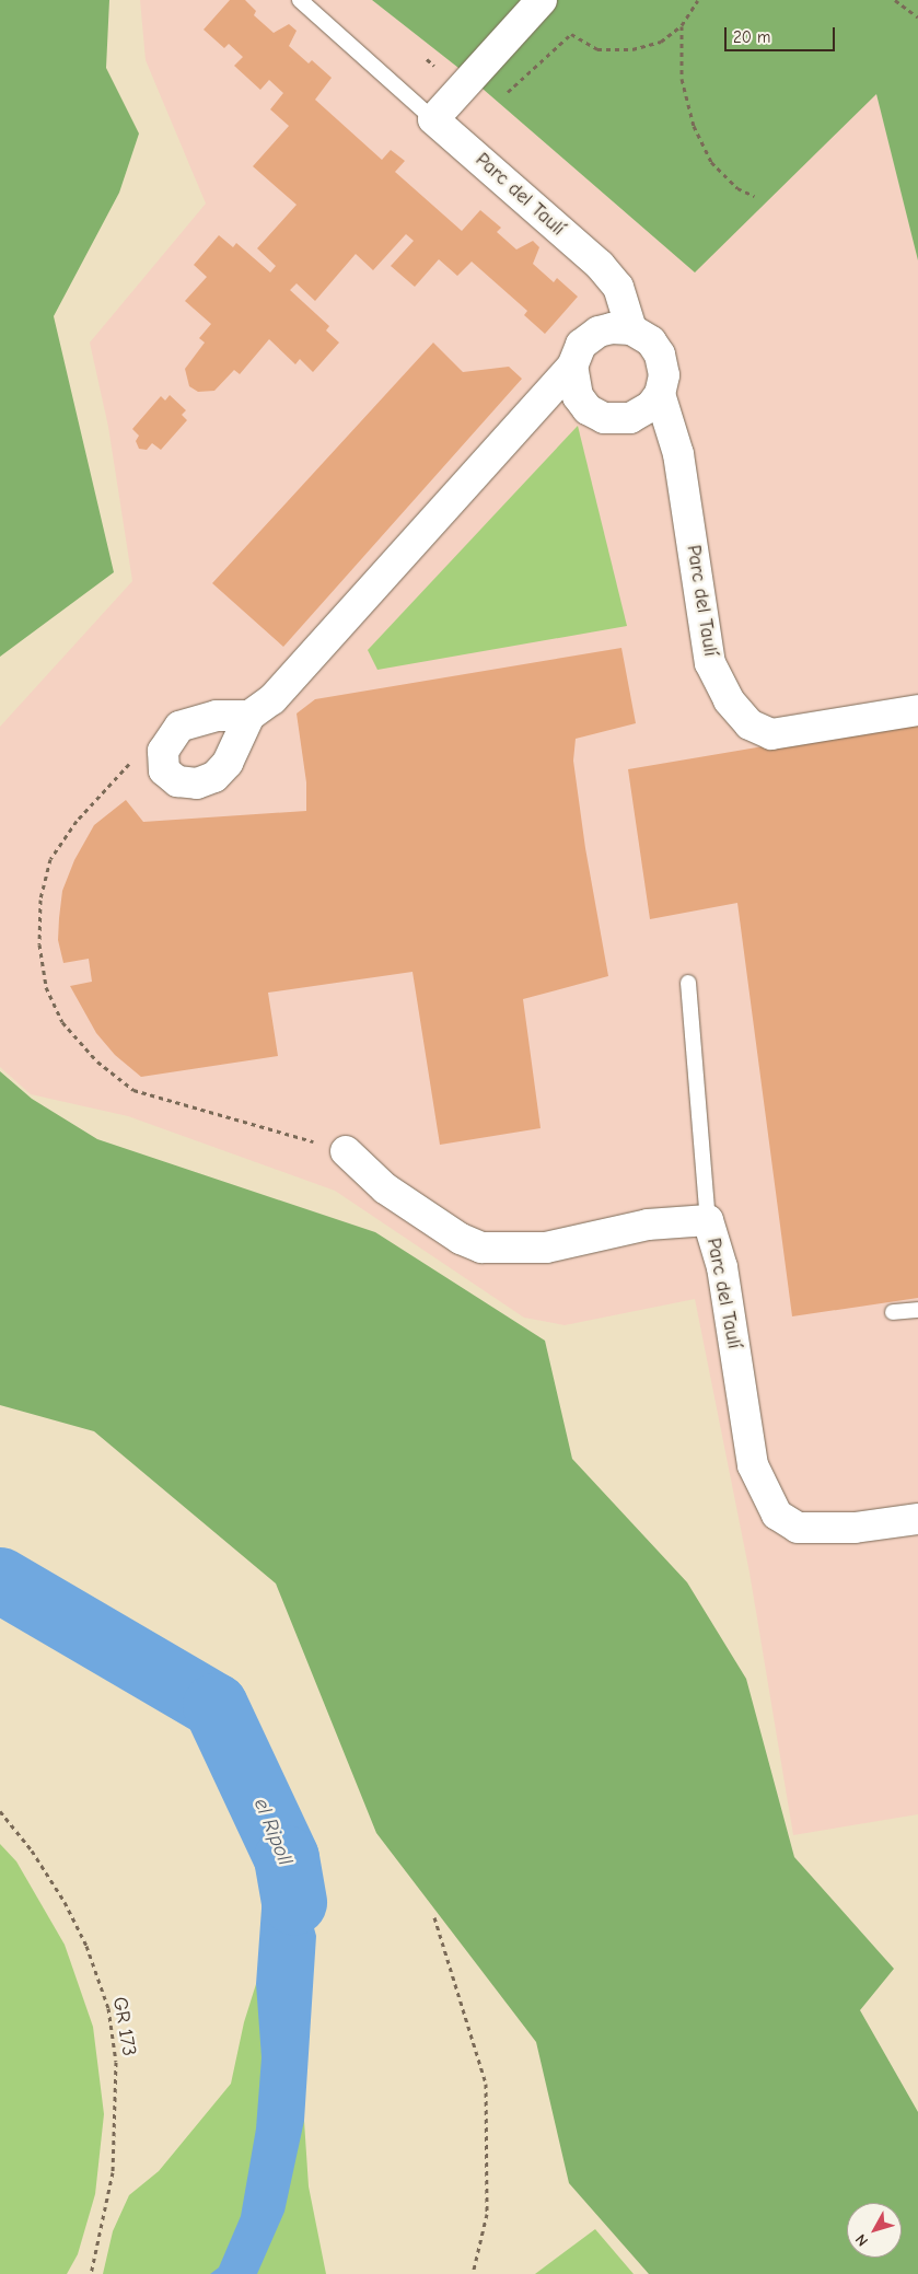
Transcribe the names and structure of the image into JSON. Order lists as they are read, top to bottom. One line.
{"streets":{"street":["Parc del Taulí"],"path":["GR 173"]},"water":["el Ripoll"],"scale_bar":"20 m","north":"bottom left"}
